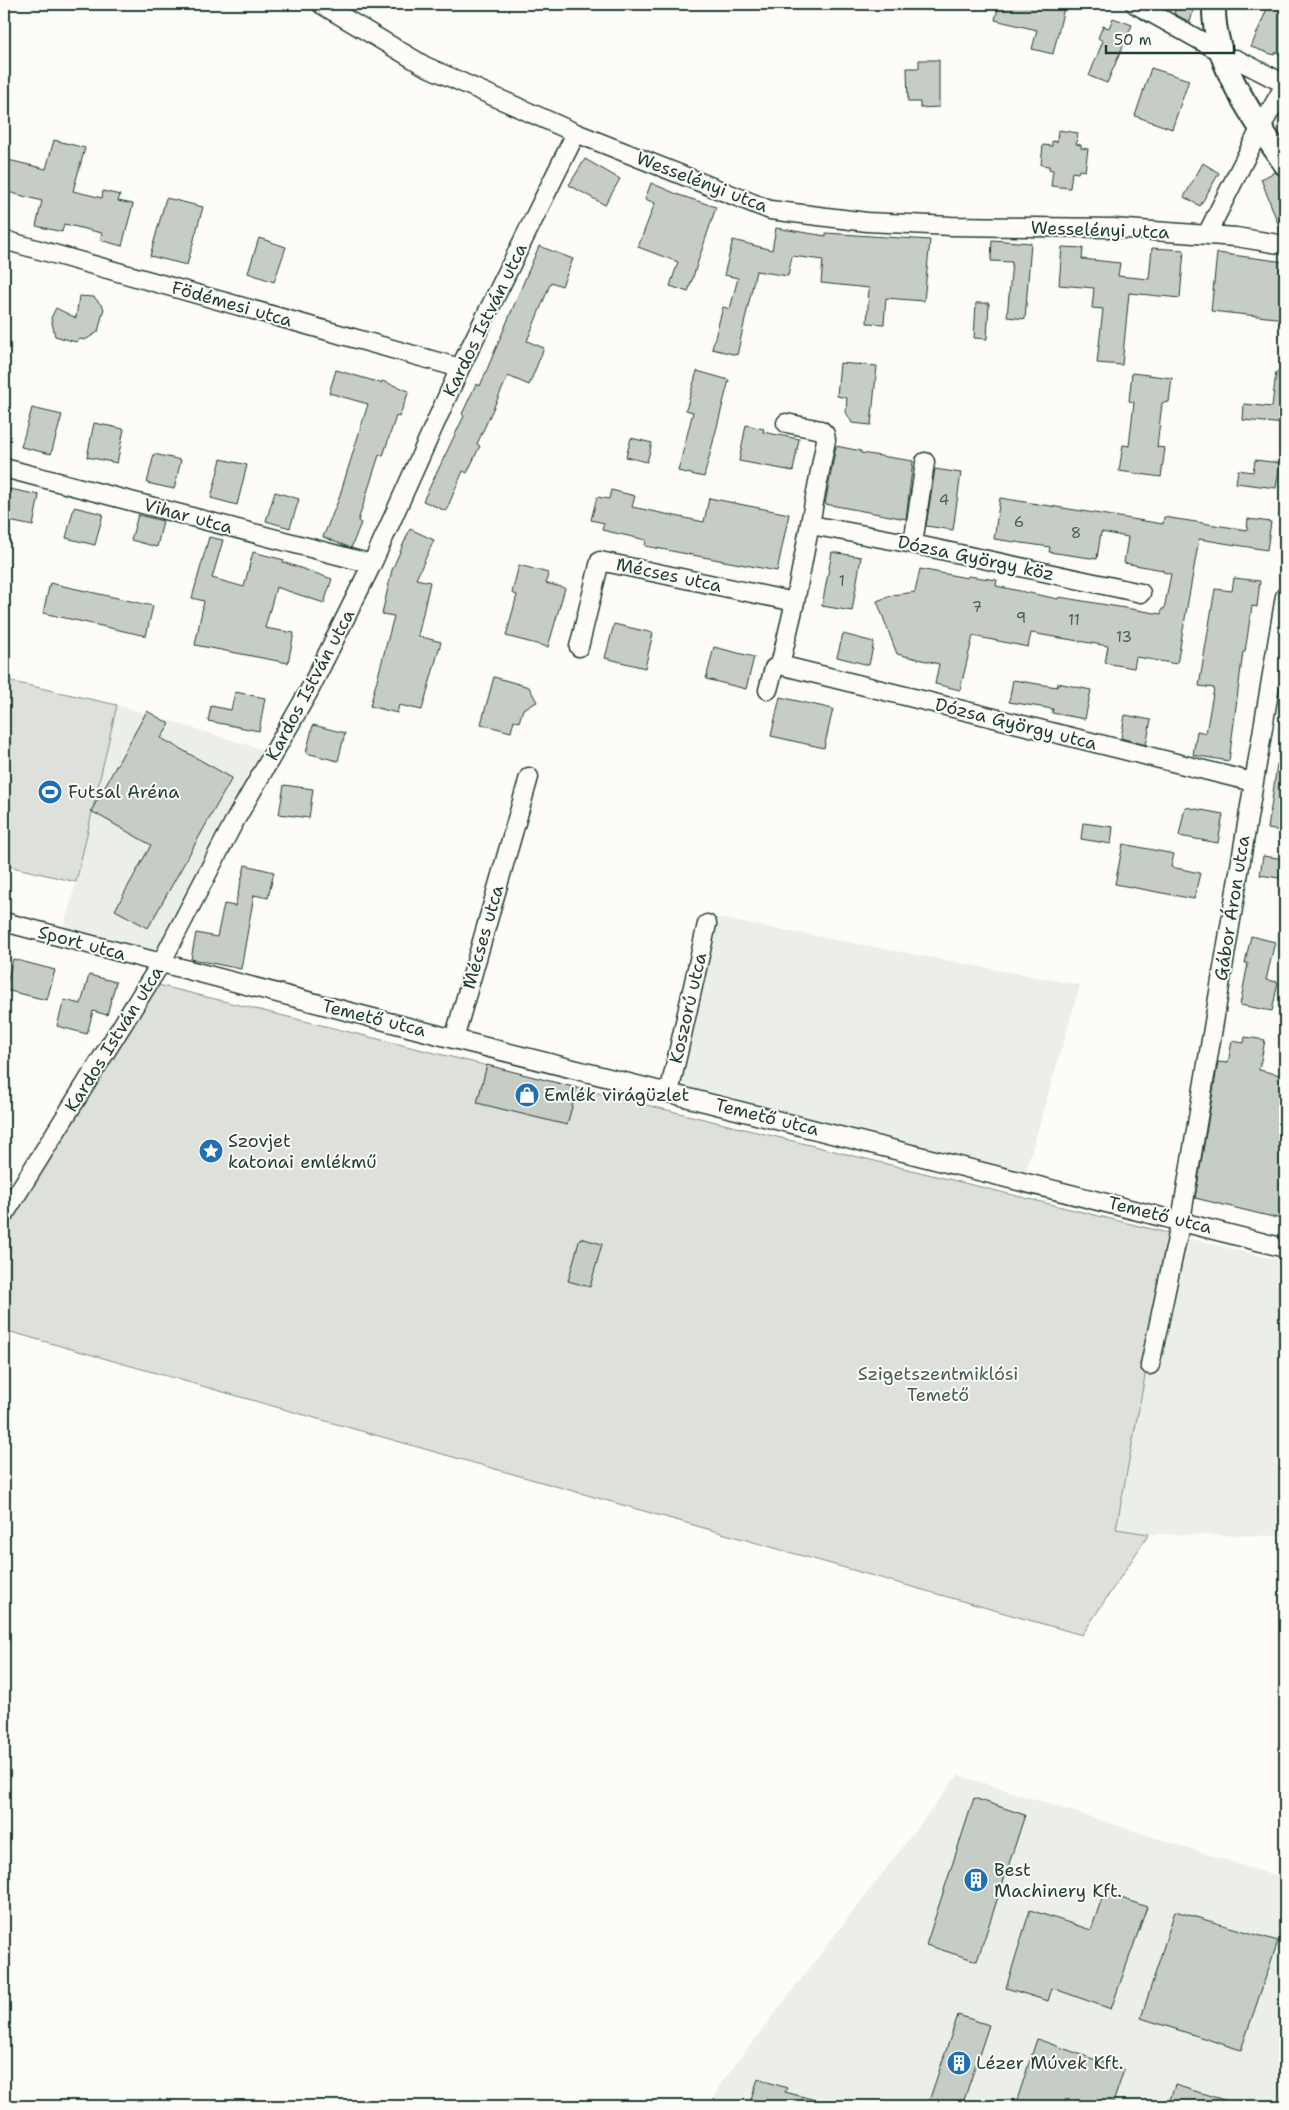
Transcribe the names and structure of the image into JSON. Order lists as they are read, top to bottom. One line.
{"streets":{"street":["Wesselényi utca","Födémesi utca","Kardos István utca","Vihar utca","Dózsa György köz","Mécses utca","Dózsa György utca","Gábor Áron utca","Sport utca","Koszorú utca","Temető utca"]},"crossings":[["Wesselényi utca","Kardos István utca"],["Födémesi utca","Kardos István utca"],["Kardos István utca","Vihar utca"],["Kardos István utca","Sport utca"],["Kardos István utca","Temető utca"],["Mécses utca","Temető utca"],["Dózsa György utca","Gábor Áron utca"],["Gábor Áron utca","Temető utca"],["Sport utca","Temető utca"],["Koszorú utca","Temető utca"]],"parks":["Szigetszentmiklósi Temető"],"places":{"sports":["Futsal Aréna"],"shop":["Emlék virágüzlet"],"place":["Szovjet katonai emlékmű"],"building":["Best Machinery Kft.","Lézer Múvek Kft."]},"house_numbers":["4","6","8","1","7","9","11","13"],"scale_bar":"50 m"}
